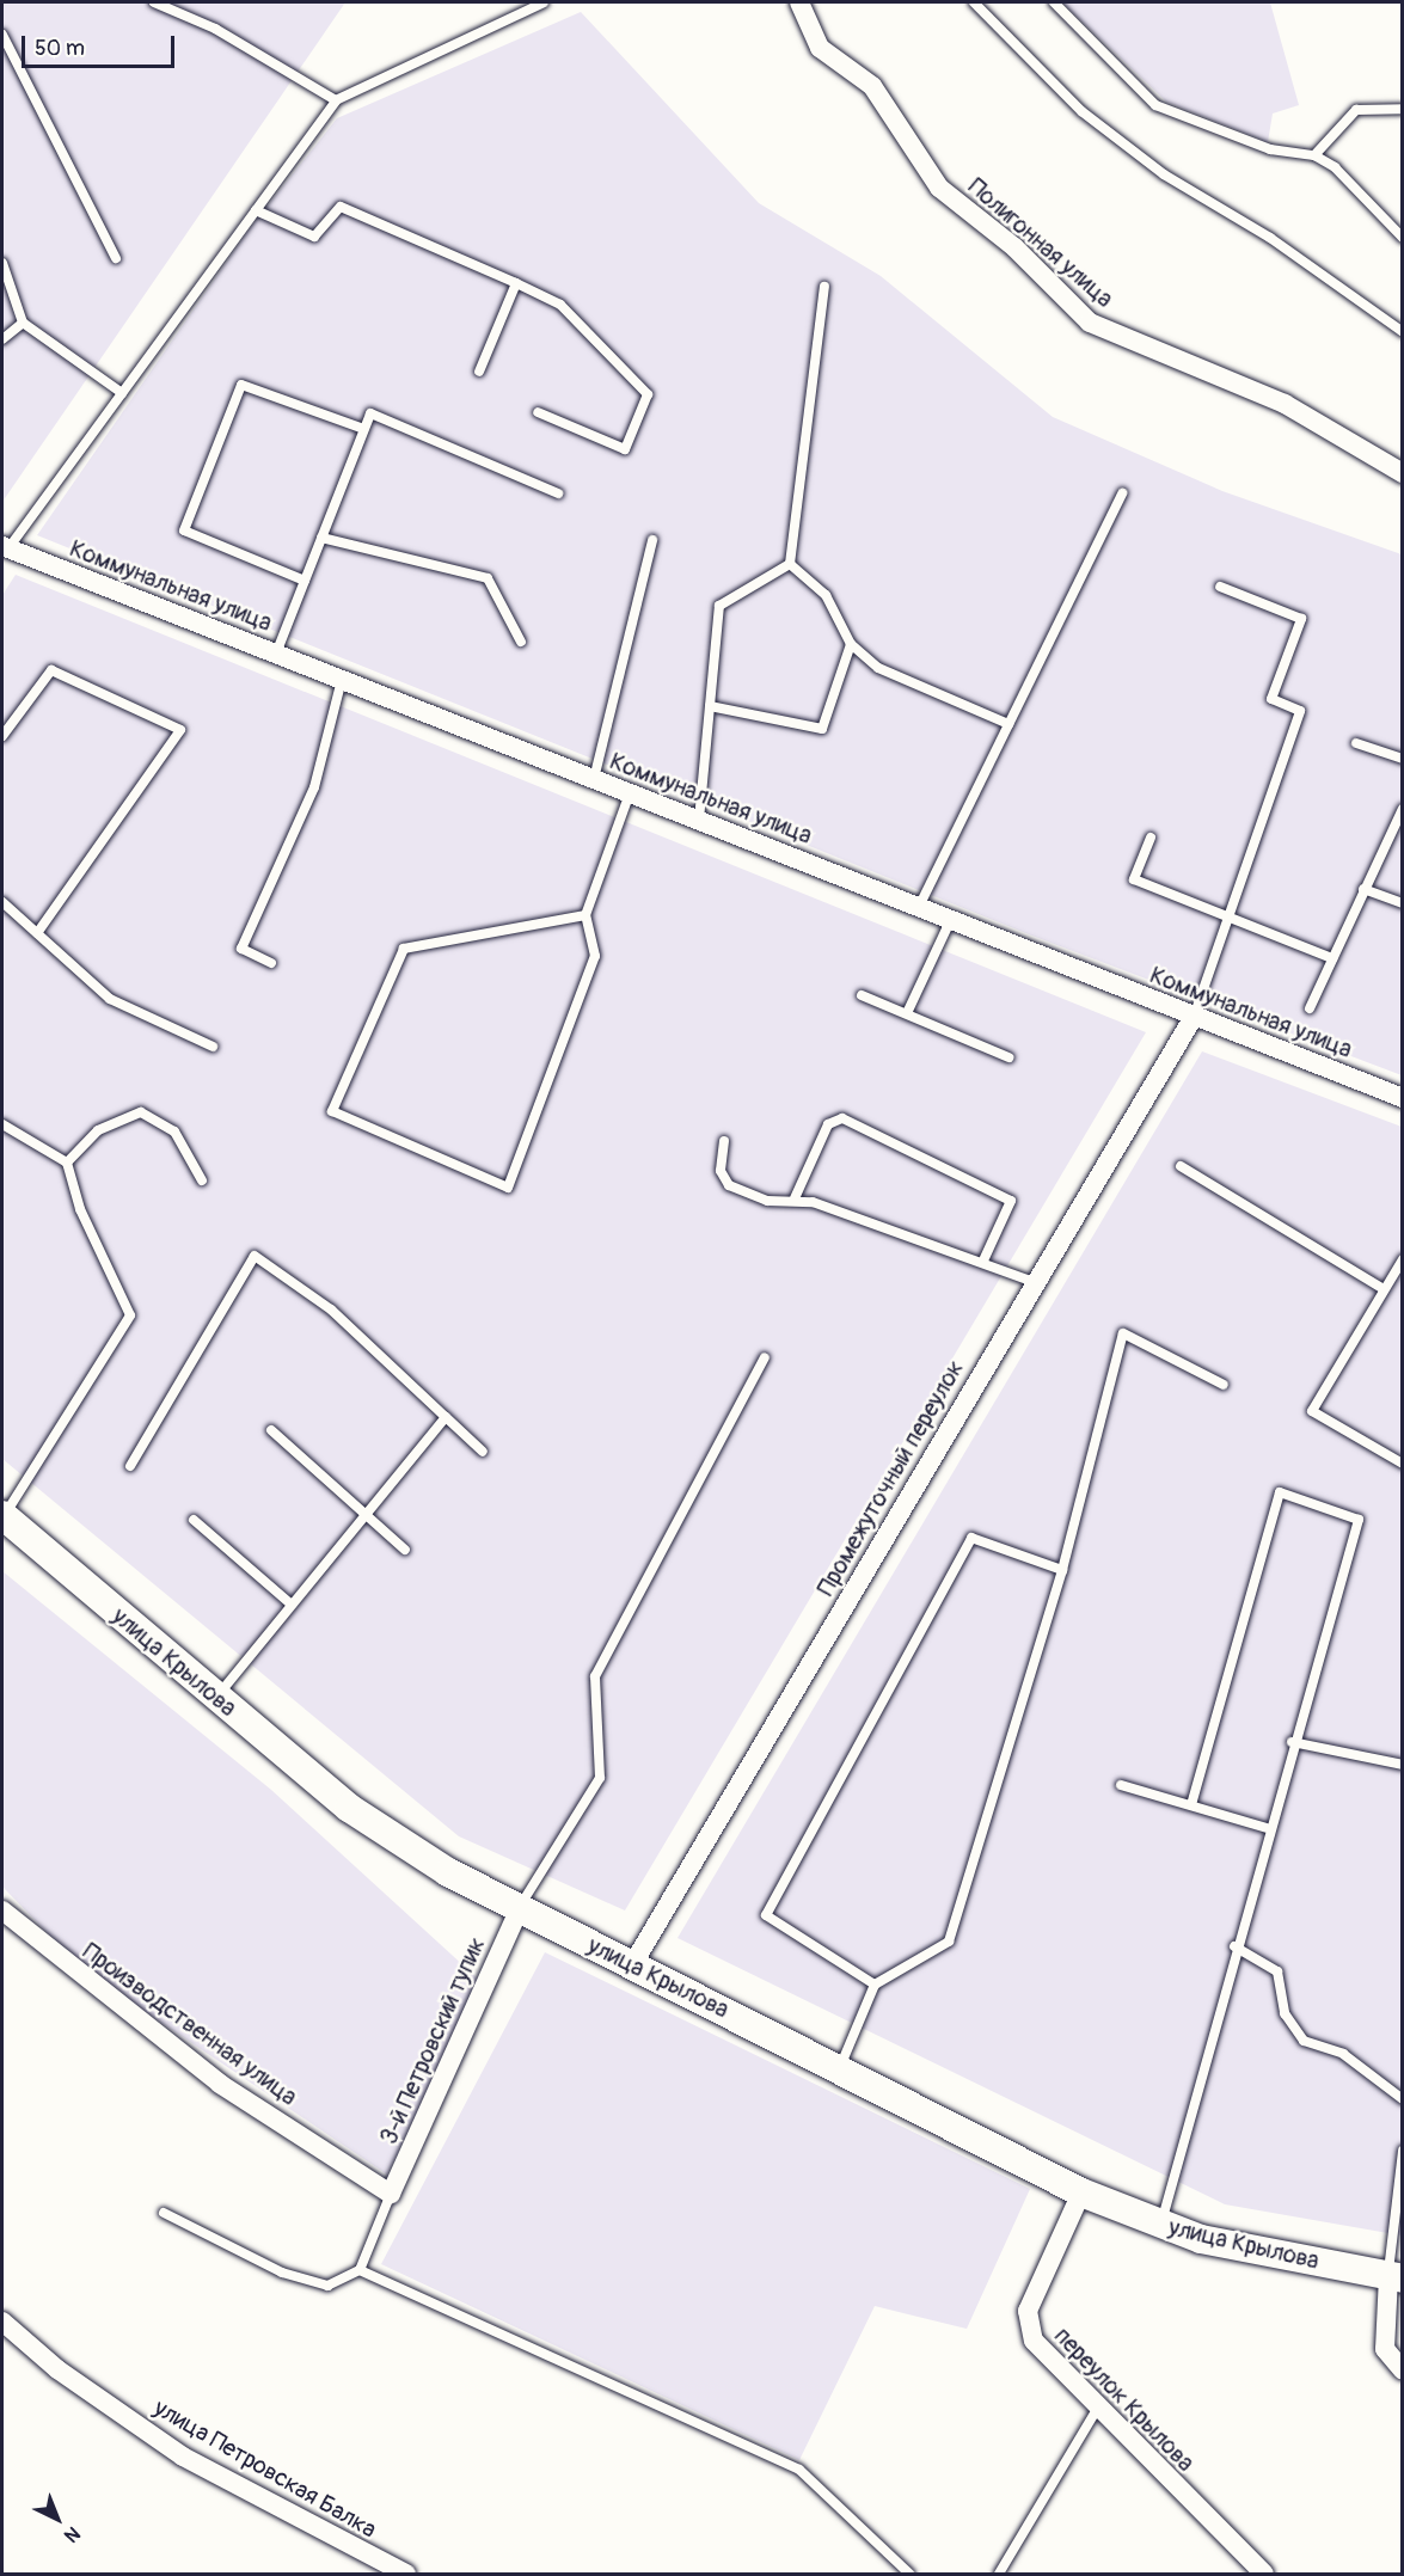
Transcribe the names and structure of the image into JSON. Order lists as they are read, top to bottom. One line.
{"streets":{"main road":["улица Крылова"],"street":["Полигонная улица","Коммунальная улица","Промежуточный переулок","Производственная улица","3-й Петровский тупик","переулок Крылова","улица Петровская Балка"]},"crossings":[["Коммунальная улица","Промежуточный переулок"],["Промежуточный переулок","улица Крылова"],["улица Крылова","3-й Петровский тупик"],["улица Крылова","переулок Крылова"],["Производственная улица","3-й Петровский тупик"]],"scale_bar":"50 m","north":"bottom right"}
